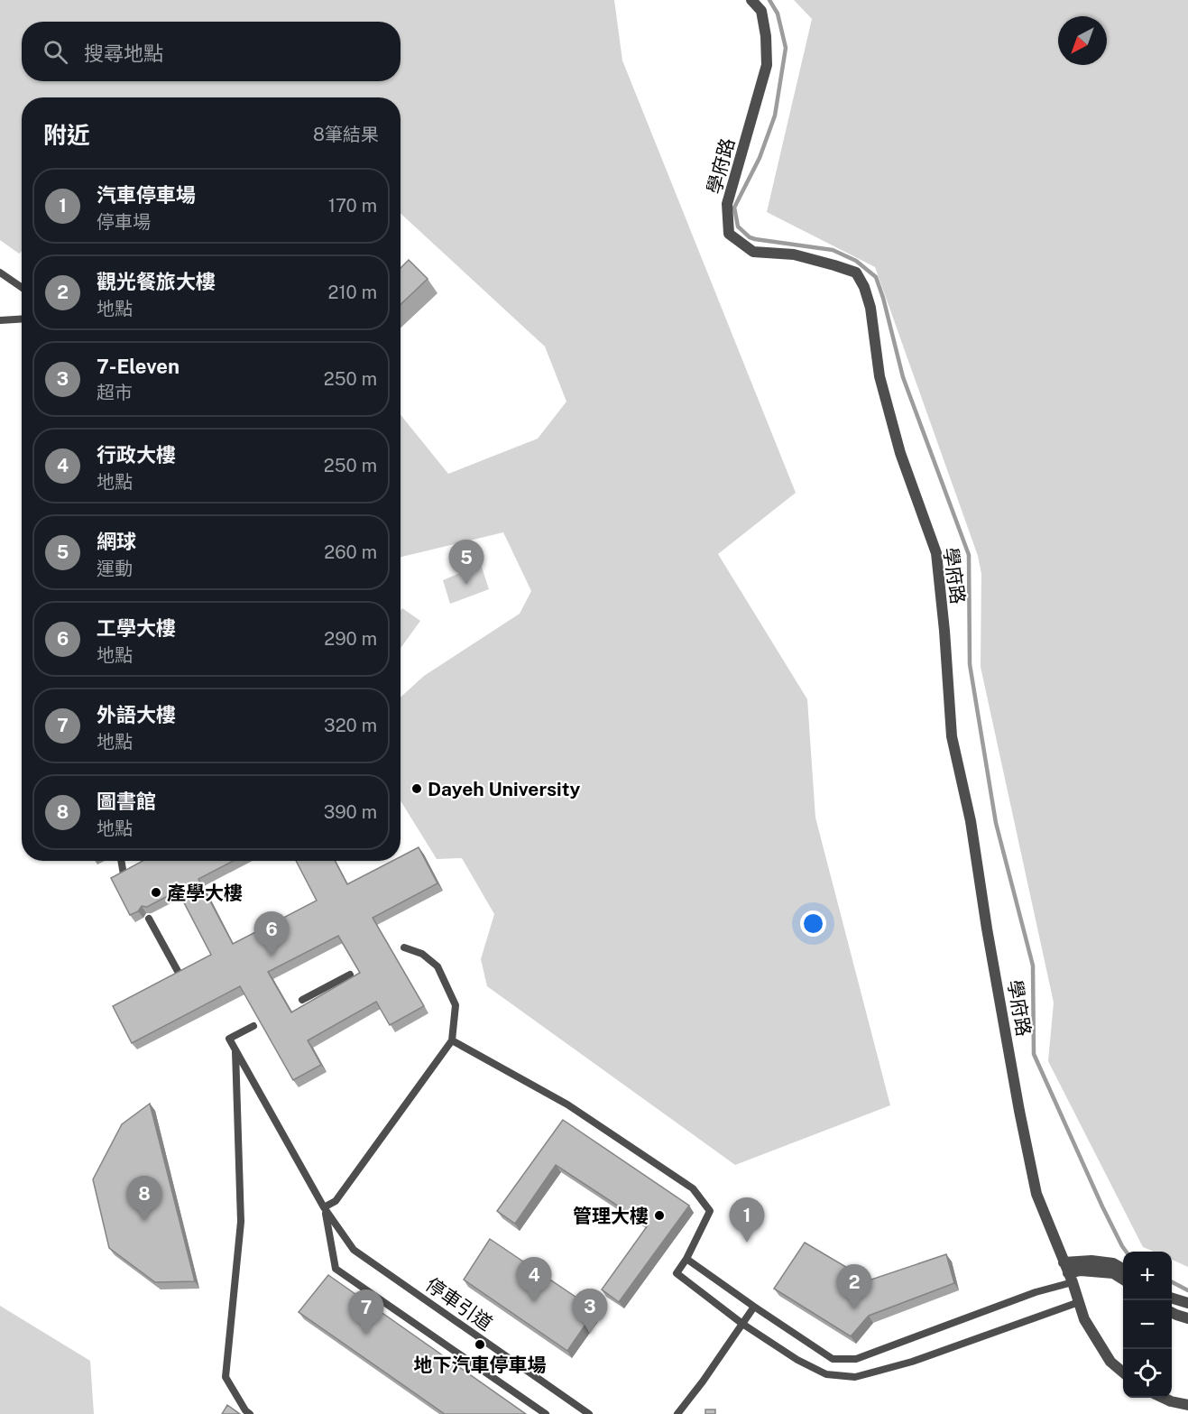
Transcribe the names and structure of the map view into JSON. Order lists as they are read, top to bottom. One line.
{"streets":{"street":["學府路"],"lane":["停車引道"]},"places":["Dayeh University","產學大樓","管理大樓","地下汽車停車場"],"north":"bottom left","page":{"search":"搜尋地點","heading":["附近","8筆結果"],"list":[{"mark":"1","name":"汽車停車場","note":"停車場","value":"170 m"},{"mark":"2","name":"觀光餐旅大樓","note":"地點","value":"210 m"},{"mark":"3","name":"7-Eleven","note":"超市","value":"250 m"},{"mark":"4","name":"行政大樓","note":"地點","value":"250 m"},{"mark":"5","name":"網球","note":"運動","value":"260 m"},{"mark":"6","name":"工學大樓","note":"地點","value":"290 m"},{"mark":"7","name":"外語大樓","note":"地點","value":"320 m"},{"mark":"8","name":"圖書館","note":"地點","value":"390 m"}],"pins":["5","6","8","1","4","2","3","7"],"map_buttons":["+","−"]}}
